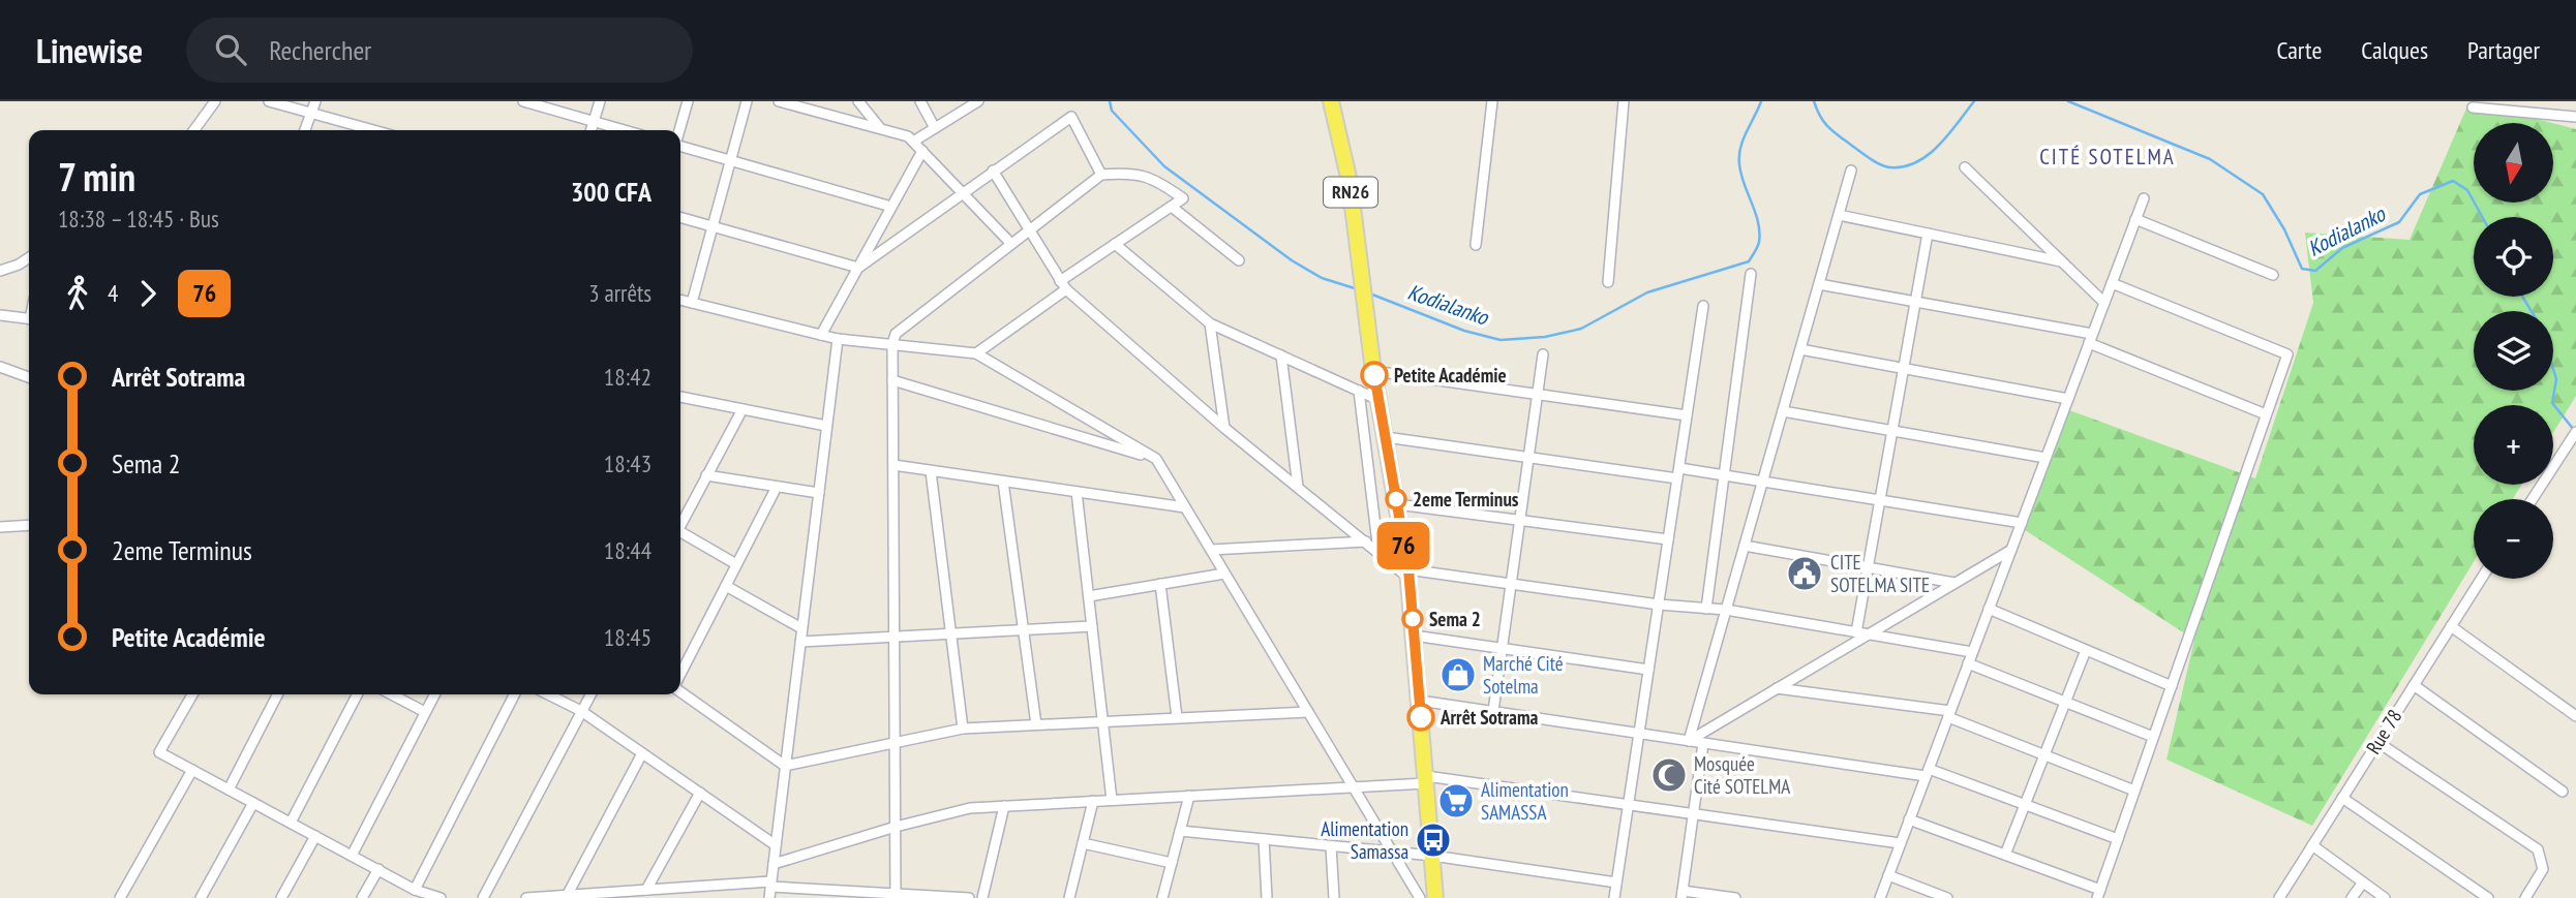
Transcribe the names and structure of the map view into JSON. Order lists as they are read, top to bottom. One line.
{"streets":{"main road":["RN26"],"street":["Rue 78"]},"districts":["CITÉ SOTELMA"],"water":["Kodialanko"],"places":{"other":["Petite Académie","2eme Terminus","Sema 2","Arrêt Sotrama"],"public building":["CITE SOTELMA SITE"],"shop":["Marché Cité Sotelma"],"mosque":["Mosquée Cité SOTELMA"],"supermarket":["Alimentation SAMASSA"],"bus stop":["Alimentation Samassa"]},"lines":["bus line 76"],"north":"bottom","page":{"header":"Linewise","search":"Rechercher","nav":["Carte","Calques","Partager"],"on_map":"76","map_buttons":["+","−"],"heading":["7 min","18:38 – 18:45 · Bus","300 CFA"],"legs":["4","76","3 arrêts"],"list":[{"name":"Arrêt Sotrama","value":"18:42"},{"name":"Sema 2","value":"18:43"},{"name":"2eme Terminus","value":"18:44"},{"name":"Petite Académie","value":"18:45"}]}}
